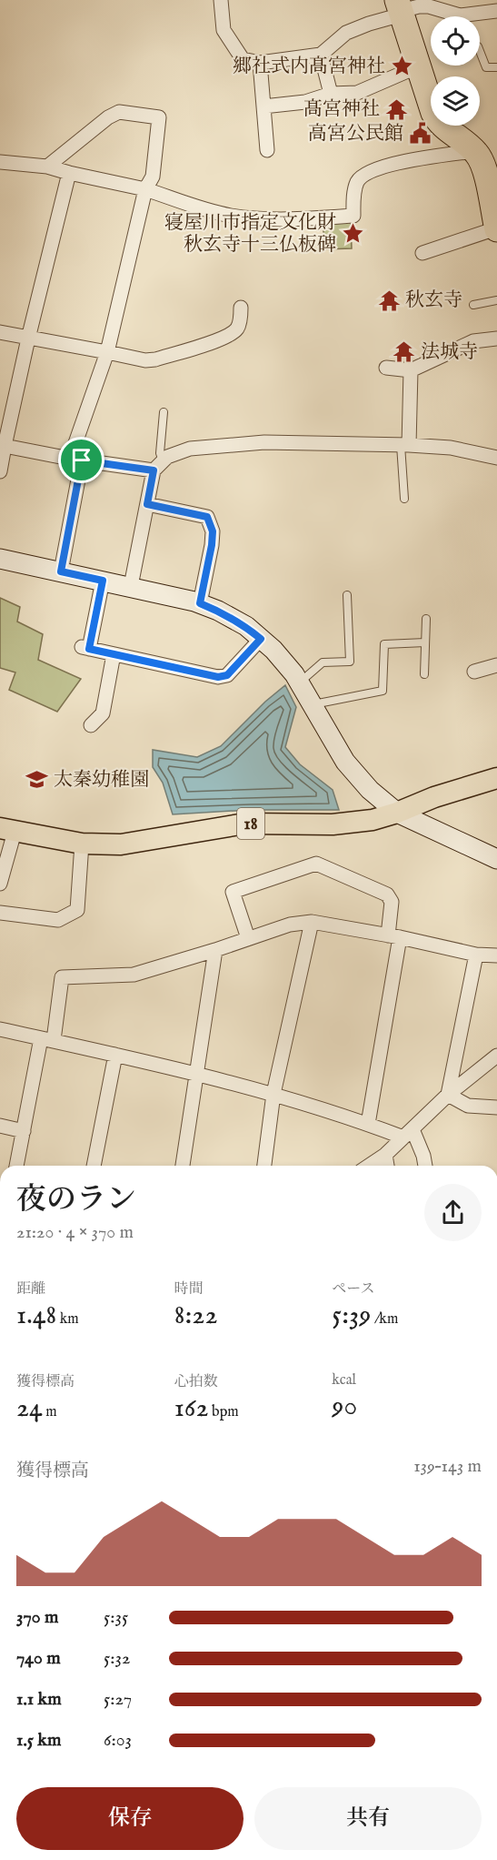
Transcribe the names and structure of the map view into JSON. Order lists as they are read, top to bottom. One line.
{"streets":{"main road":["18"]},"places":{"place":["郷社式内髙宮神社","寝屋川市指定文化財 秋玄寺十三仏板碑"],"temple":["髙宮神社","秋玄寺","法城寺"],"public building":["高宮公民館"],"school or university":["太秦幼稚園"]},"page":{"heading":["夜のラン","21:20 · 4 × 370 m"],"stats":[["距離","1.48 km"],["時間","8:22"],["ペース","5:39 /km"],["獲得標高","24 m"],["心拍数","162 bpm"],["kcal","90"]],"chart":["獲得標高","139–143 m"],"list":[{"name":"370 m","note":"5:35"},{"name":"740 m","note":"5:32"},{"name":"1.1 km","note":"5:27"},{"name":"1.5 km","note":"6:03"}],"buttons":["保存","共有"]}}
